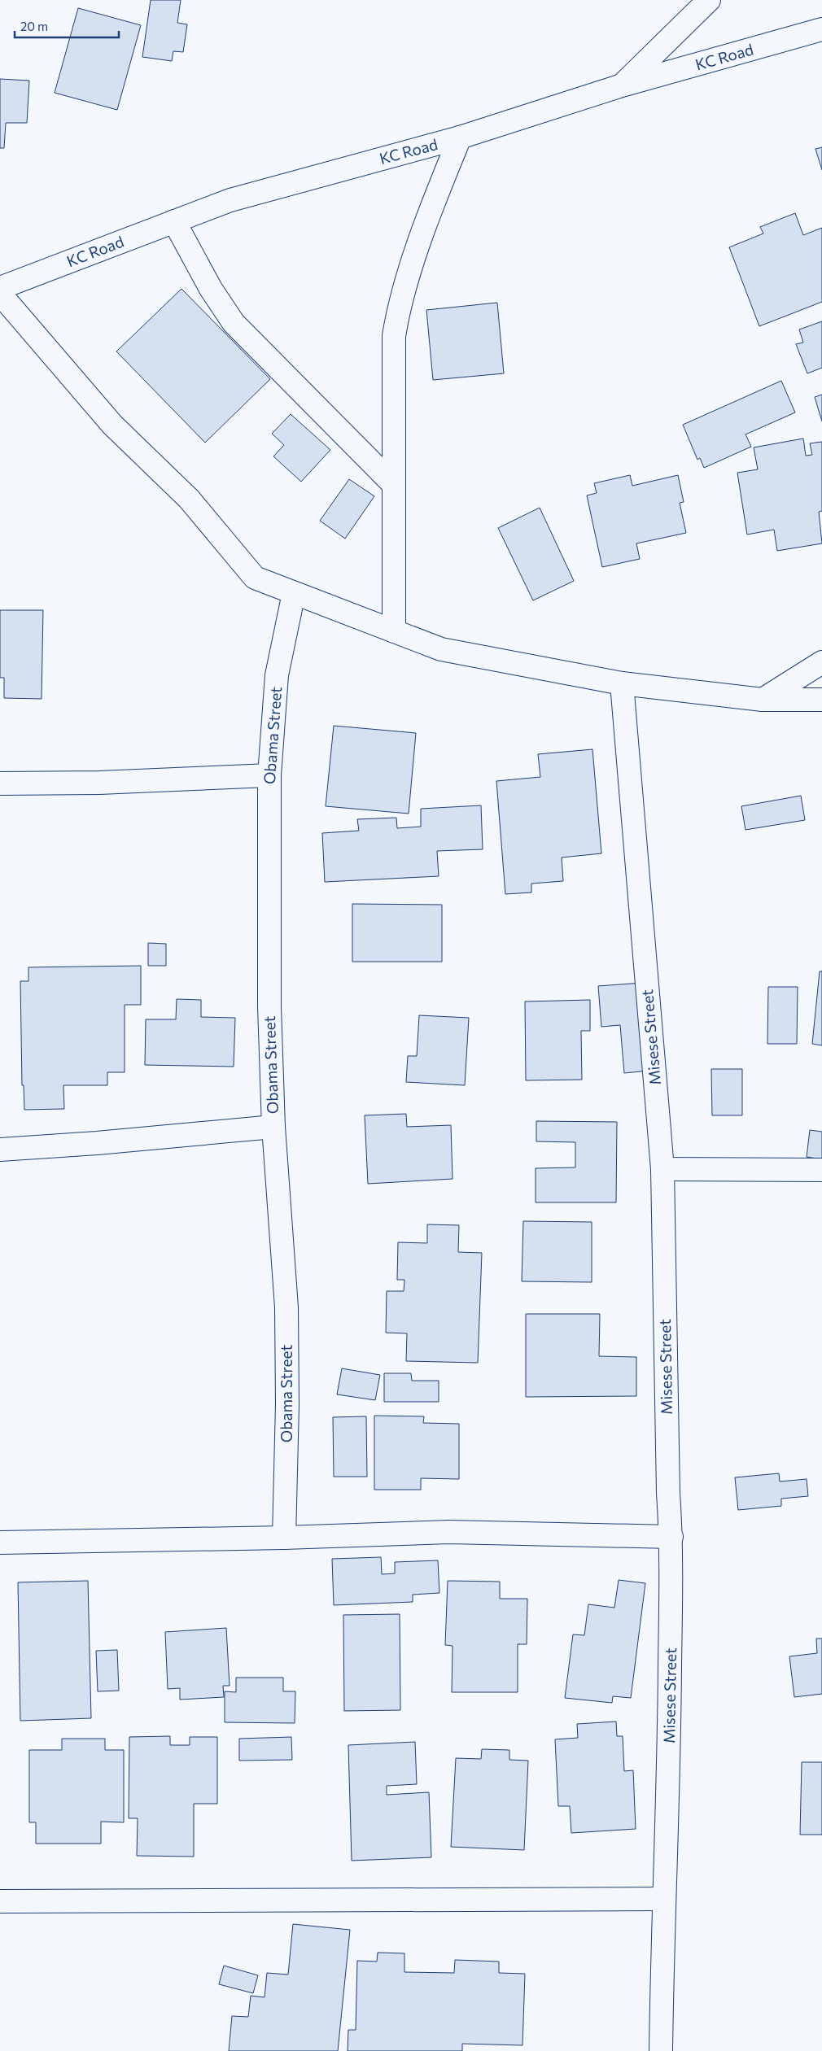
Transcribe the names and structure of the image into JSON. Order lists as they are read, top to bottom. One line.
{"streets":{"street":["KC Road","Obama Street","Misese Street"]},"scale_bar":"20 m"}
